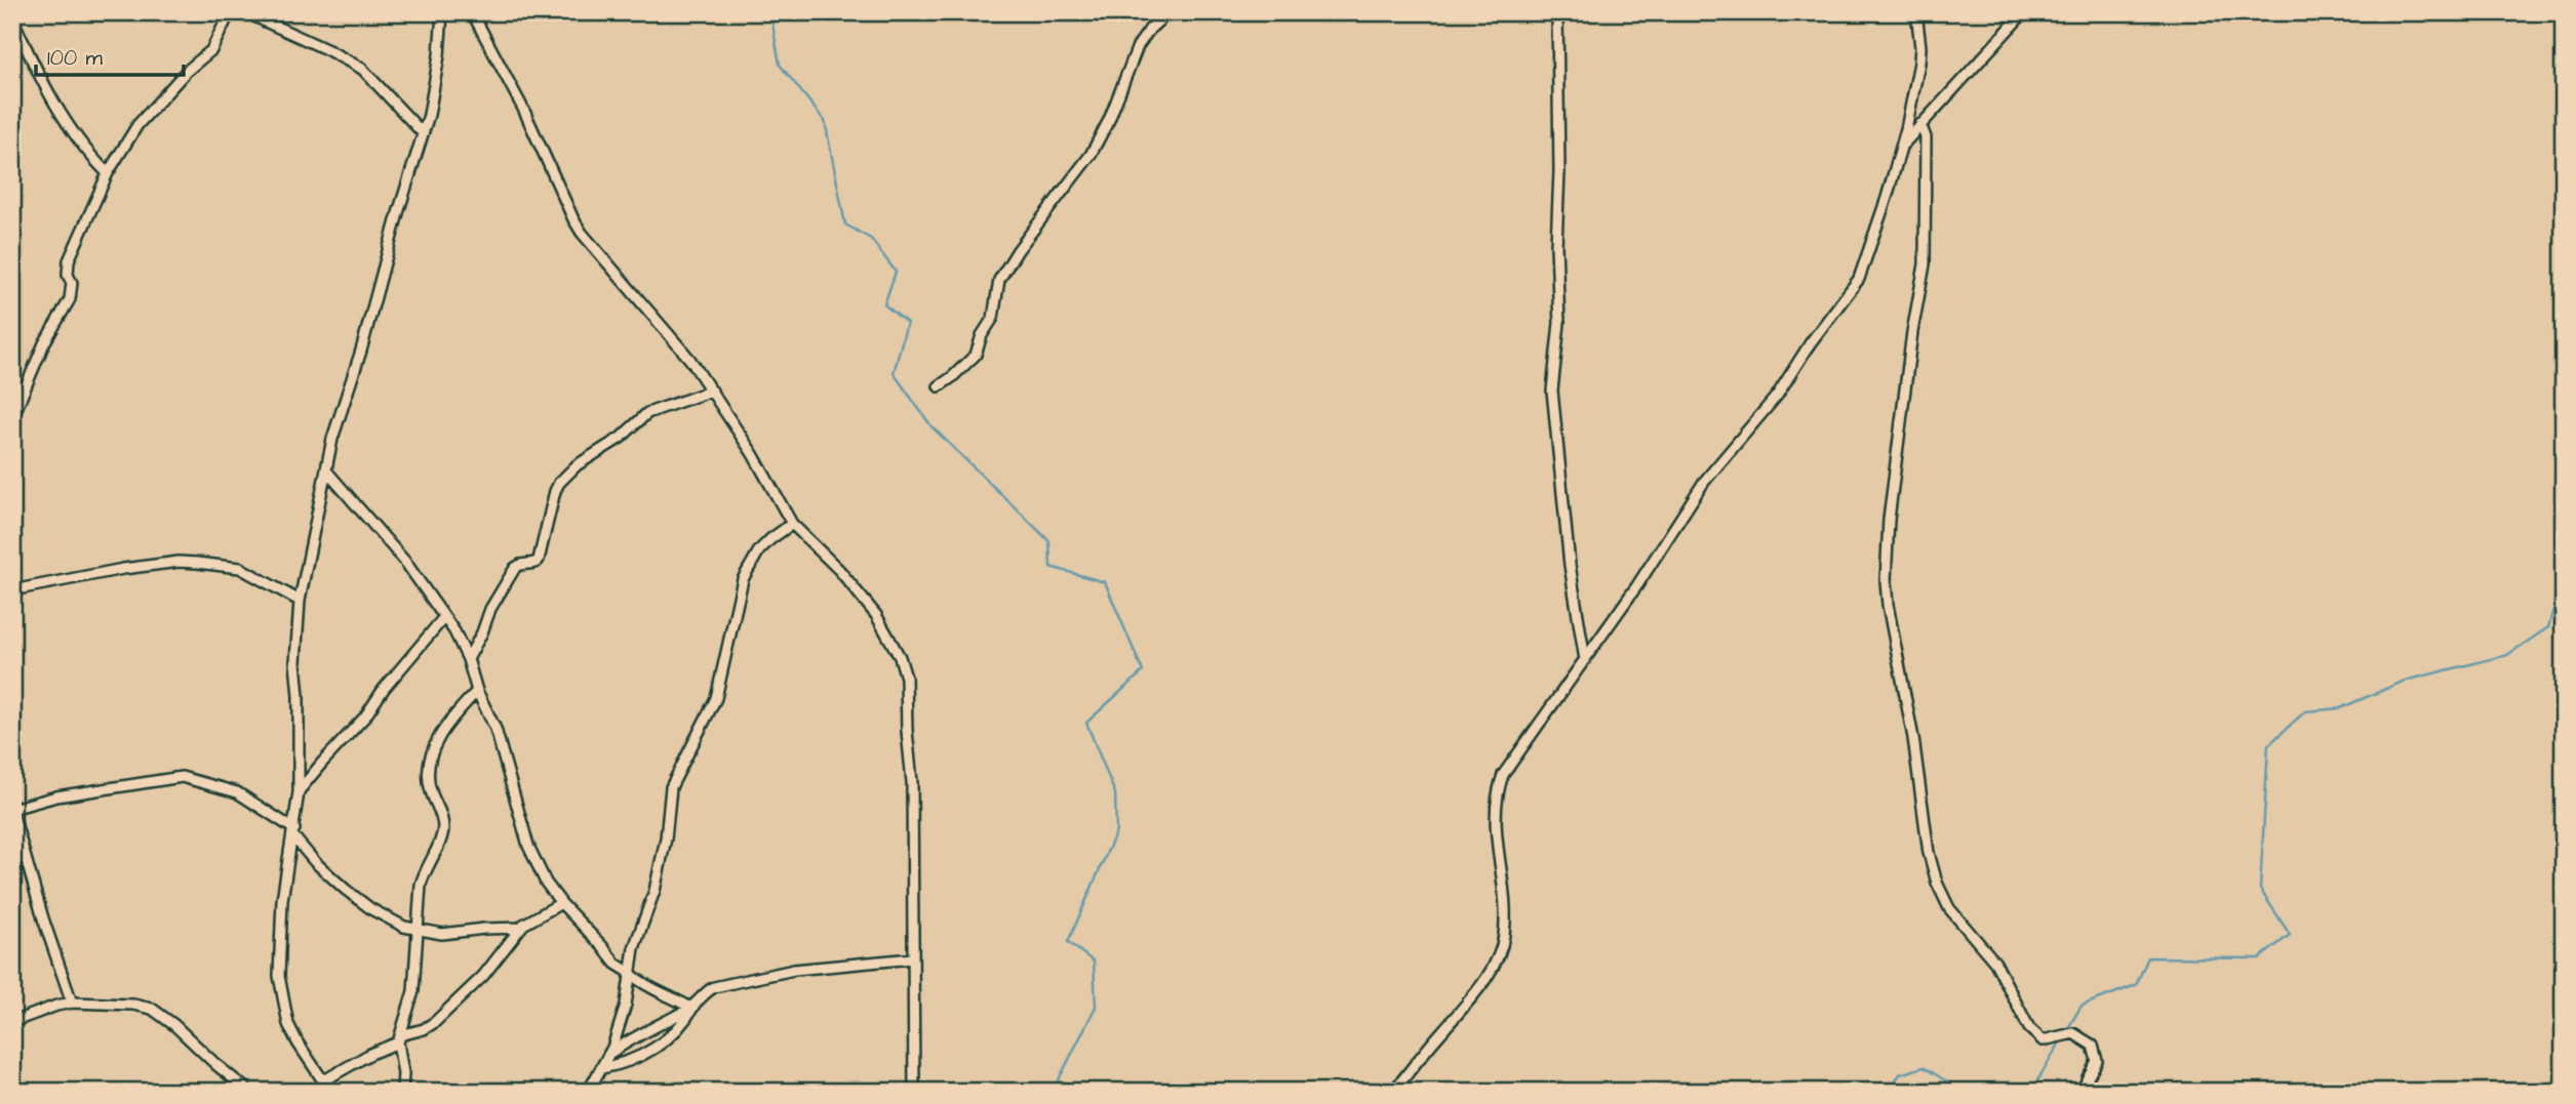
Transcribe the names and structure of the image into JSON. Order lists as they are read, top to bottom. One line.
{"scale_bar":"100 m"}
